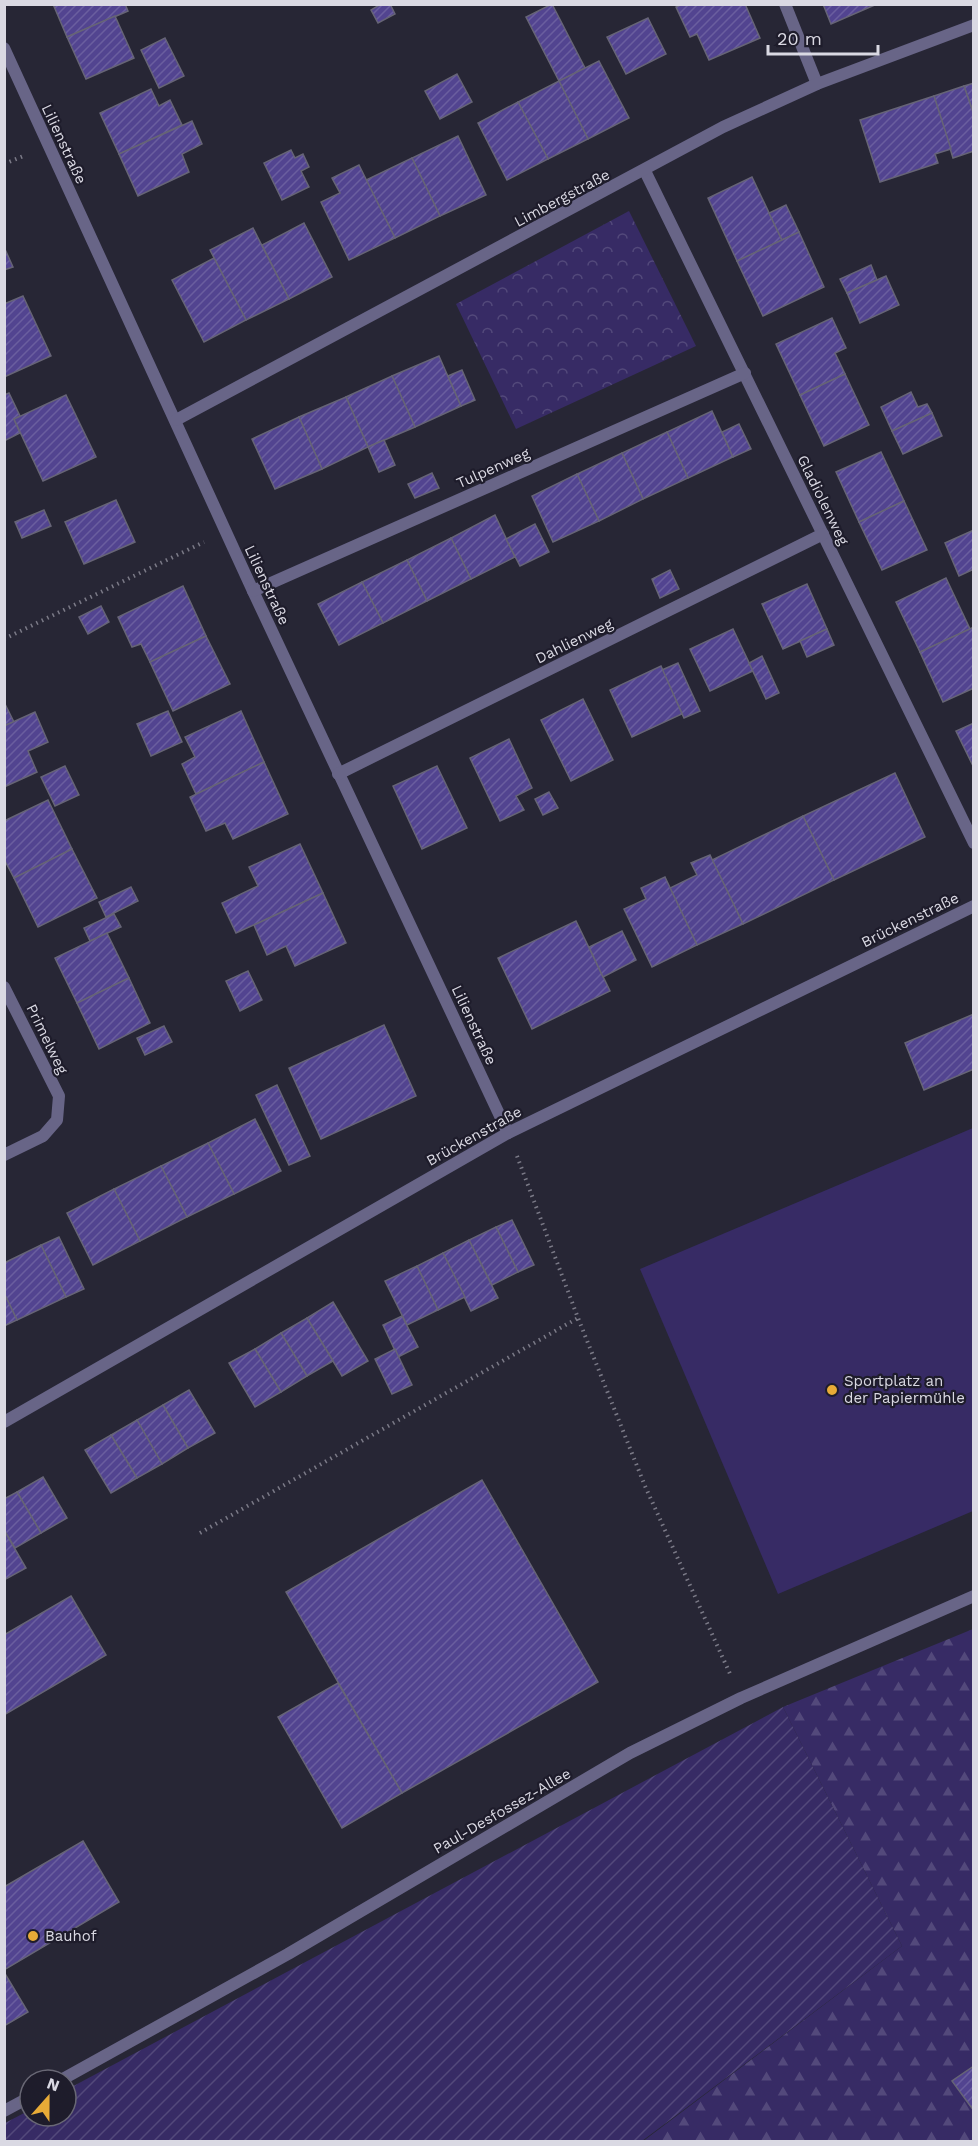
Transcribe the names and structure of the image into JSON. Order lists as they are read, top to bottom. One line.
{"streets":{"street":["Lilienstraße","Limbergstraße","Tulpenweg","Gladiolenweg","Dahlienweg","Brückenstraße","Primelweg","Paul-Desfossez-Allee"]},"crossings":[["Lilienstraße","Limbergstraße"],["Lilienstraße","Tulpenweg"],["Lilienstraße","Dahlienweg"],["Lilienstraße","Brückenstraße"],["Limbergstraße","Gladiolenweg"],["Tulpenweg","Gladiolenweg"],["Gladiolenweg","Dahlienweg"]],"places":["Sportplatz an der Papiermühle","Bauhof"],"scale_bar":"20 m","north":"top"}
